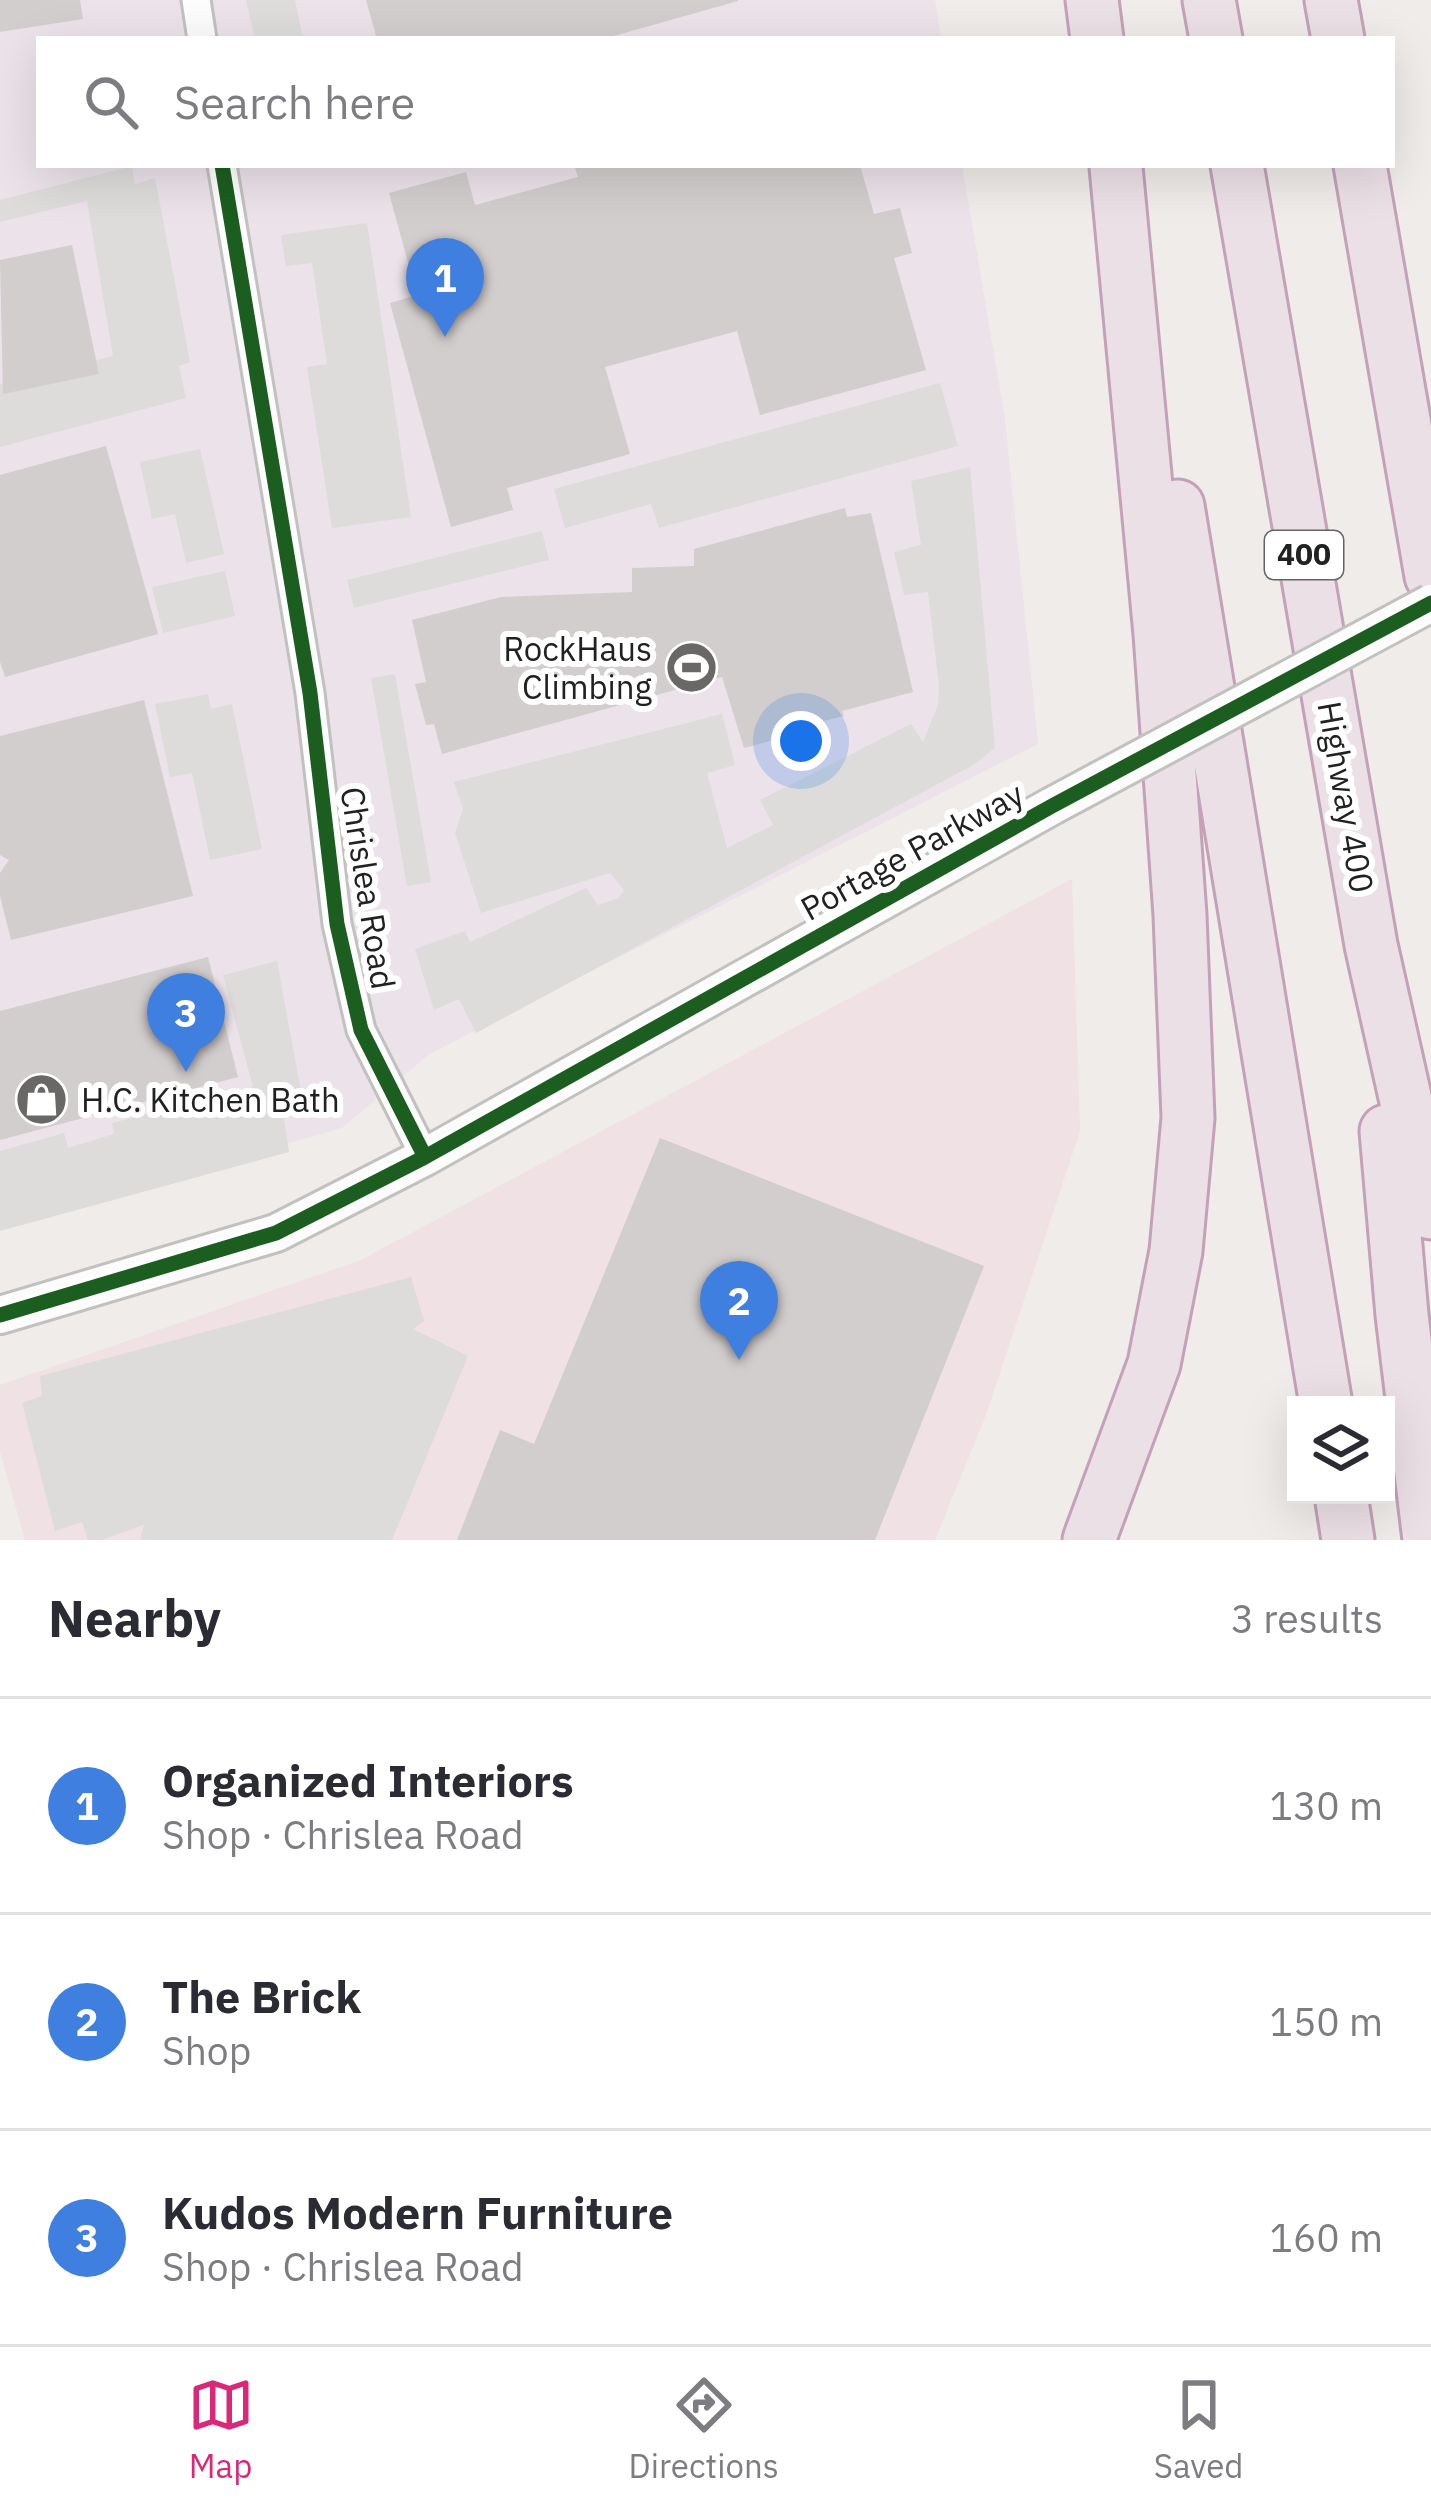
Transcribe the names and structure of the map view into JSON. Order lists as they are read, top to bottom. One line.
{"streets":{"highway":["400","Highway 400"],"street":["Portage Parkway","Chrislea Road"]},"crossings":[["Portage Parkway","Chrislea Road"]],"places":{"sports":["RockHaus Climbing"],"shop":["H.C. Kitchen Bath"]},"page":{"search":"Search here","pins":["1","3","2"],"heading":["Nearby","3 results"],"list":[{"mark":"1","name":"Organized Interiors","note":"Shop · Chrislea Road","value":"130 m"},{"mark":"2","name":"The Brick","note":"Shop","value":"150 m"},{"mark":"3","name":"Kudos Modern Furniture","note":"Shop · Chrislea Road","value":"160 m"}],"nav":["Map","Directions","Saved"]}}
